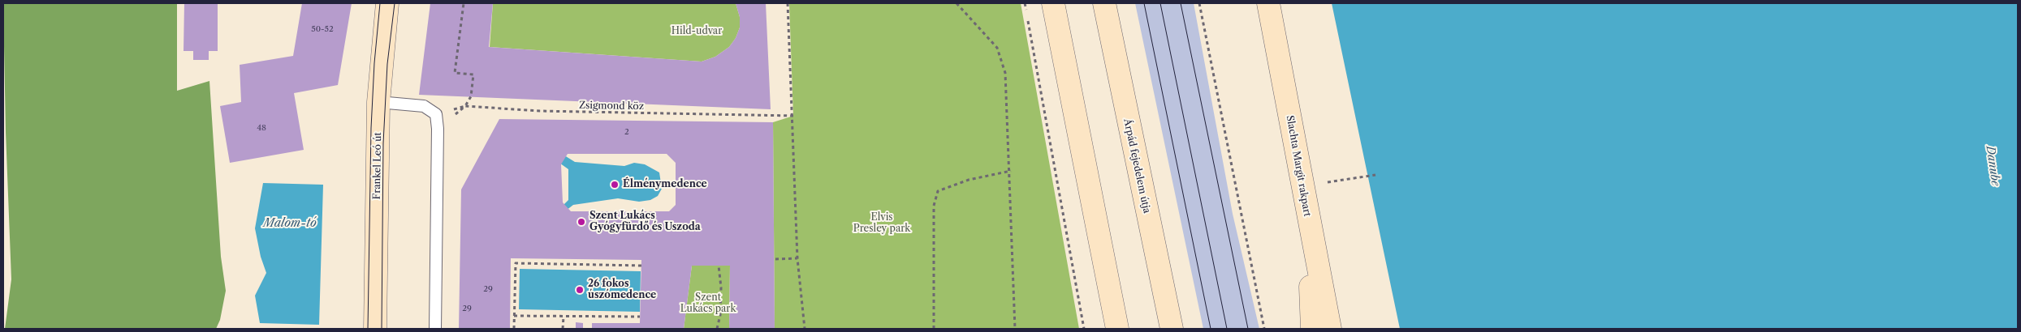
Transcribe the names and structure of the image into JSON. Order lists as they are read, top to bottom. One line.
{"streets":{"main road":["Frankel Leó út","Árpád fejedelem útja","Slachta Margit rakpart"],"path":["Zsigmond köz"]},"water":["Danube","Malom-tó"],"parks":["Hild-udvar","Elvis Presley park","Szent Lukács park"],"places":["Élménymedence","Szent Lukács Gyógyfürdő és Uszoda","26 fokos úszómedence"],"house_numbers":["50-52","48","2","29","29"]}
